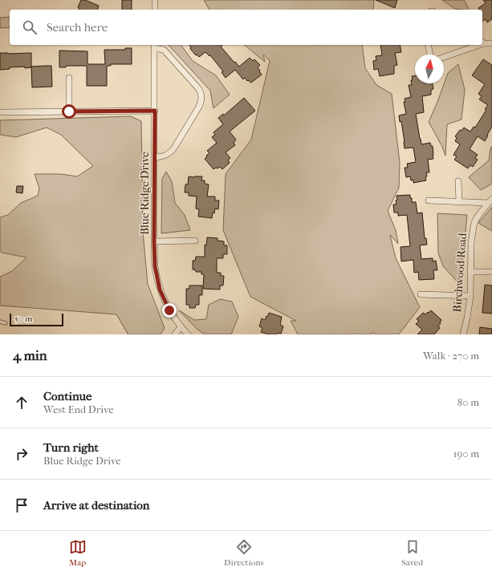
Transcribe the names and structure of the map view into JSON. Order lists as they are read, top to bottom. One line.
{"streets":{"street":["Blue Ridge Drive","Birchwood Road"]},"scale_bar":"50 m","north":"top","page":{"search":"Search here","scale":"50 m","heading":["4 min","Walk · 270 m"],"list":[["Continue","West End Drive","80 m"],["Turn right","Blue Ridge Drive","190 m"],"Arrive at destination"],"nav":["Map","Directions","Saved"]}}
